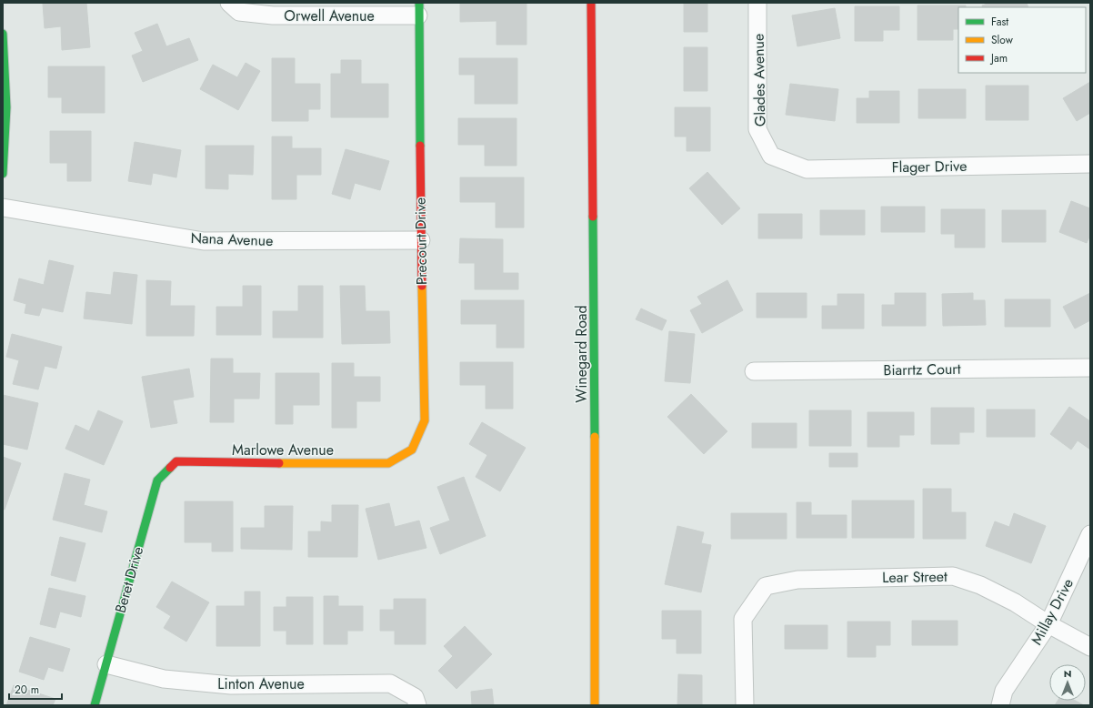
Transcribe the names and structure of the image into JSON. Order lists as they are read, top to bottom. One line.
{"streets":{"street":["Orwell Avenue","Glades Avenue","Flager Drive","Nana Avenue","Precourt Drive","Winegard Road","Biarrtz Court","Marlowe Avenue","Lear Street","Beret Drive","Millay Drive","Linton Avenue"]},"crossings":[["Orwell Avenue","Precourt Drive"],["Glades Avenue","Flager Drive"],["Nana Avenue","Precourt Drive"],["Precourt Drive","Marlowe Avenue"],["Marlowe Avenue","Beret Drive"],["Lear Street","Millay Drive"],["Beret Drive","Linton Avenue"]],"legend":["Fast","Slow","Jam"],"scale_bar":"20 m","north":"top"}
